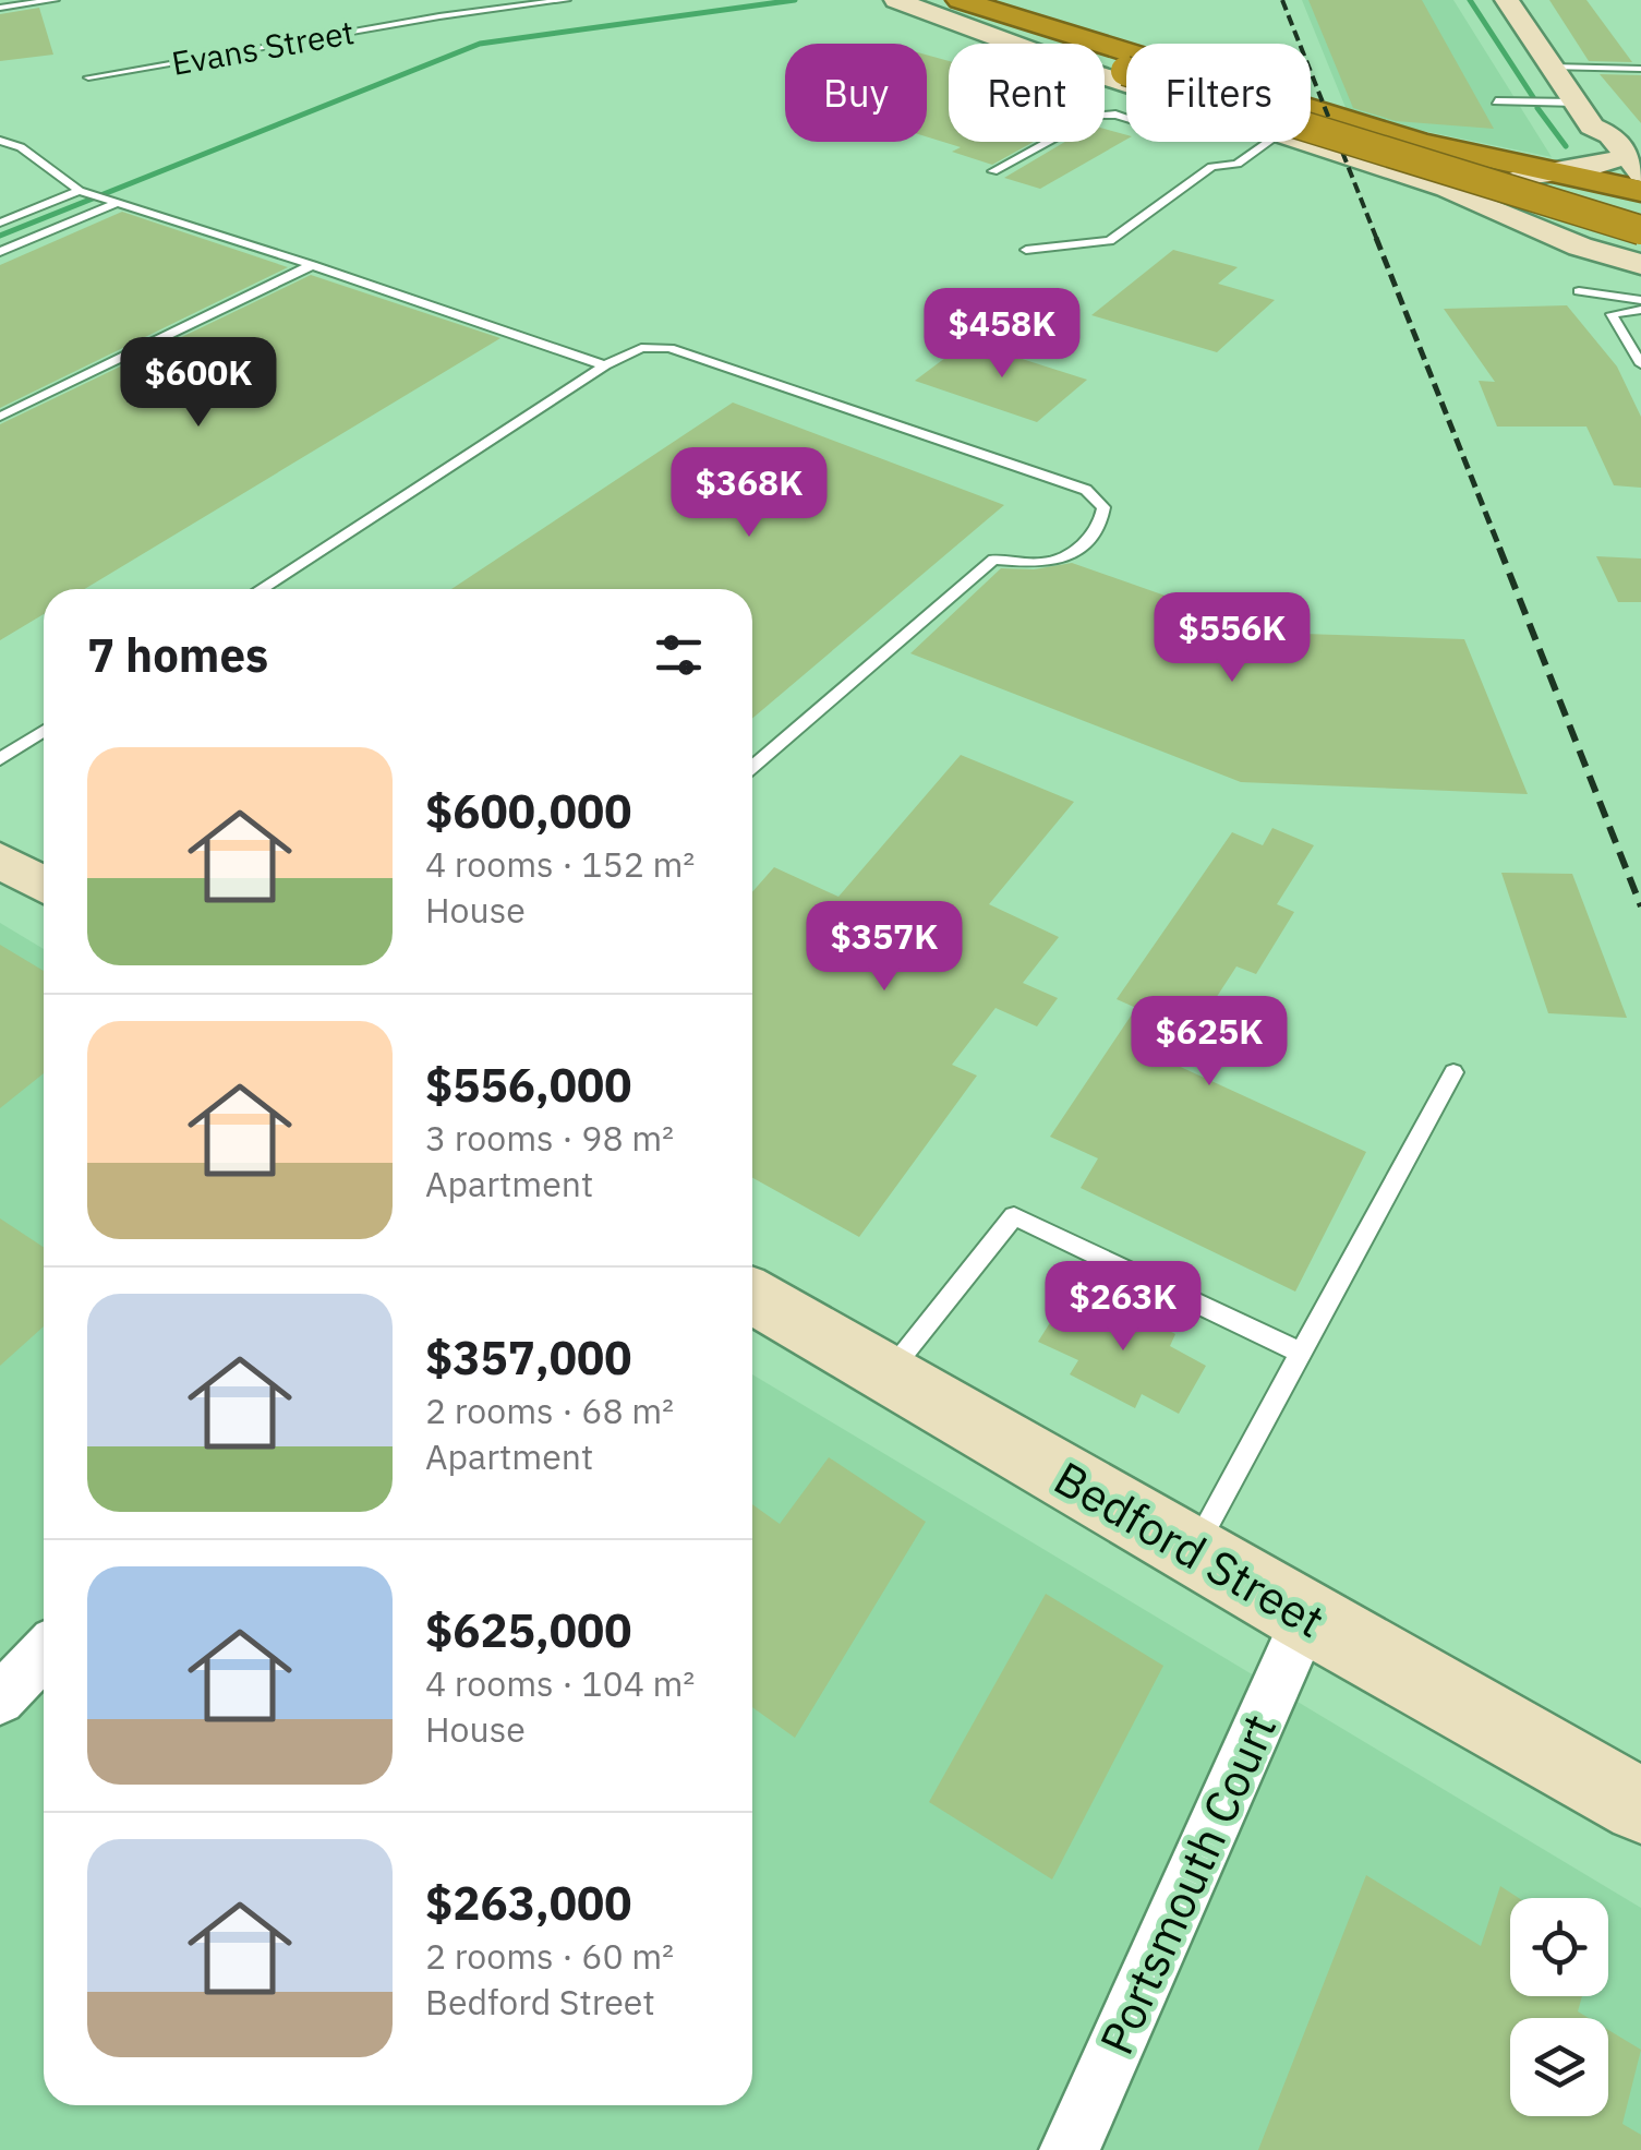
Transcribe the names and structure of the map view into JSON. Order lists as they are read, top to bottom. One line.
{"streets":{"main road":["Bedford Street"],"street":["Portsmouth Court"],"lane":["Evans Street"]},"crossings":[["Bedford Street","Portsmouth Court"]],"page":{"chip":["Buy","Rent","Filters"],"price":["$458K","$600K","$368K","$556K","$357K","$625K","$263K"],"heading":"7 homes","list":[{"name":"$600,000","note":"4 rooms · 152 m² · House"},{"name":"$556,000","note":"3 rooms · 98 m² · Apartment"},{"name":"$357,000","note":"2 rooms · 68 m² · Apartment"},{"name":"$625,000","note":"4 rooms · 104 m² · House"},{"name":"$263,000","note":"2 rooms · 60 m² · Bedford Street"}]}}
